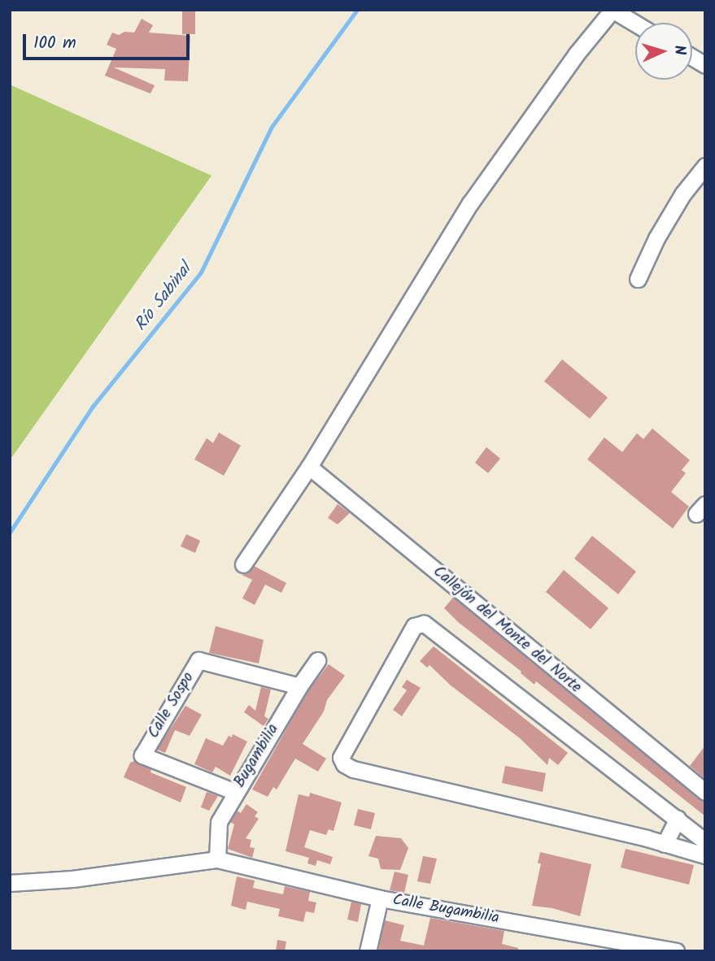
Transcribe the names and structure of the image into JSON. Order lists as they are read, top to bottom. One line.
{"streets":{"street":["Callejón del Monte del Norte","Calle Sospo","Bugambilia","Calle Bugambilia"]},"crossings":[["Calle Sospo","Bugambilia"],["Bugambilia","Calle Bugambilia"]],"water":["Río Sabinal"],"scale_bar":"100 m","north":"right"}
